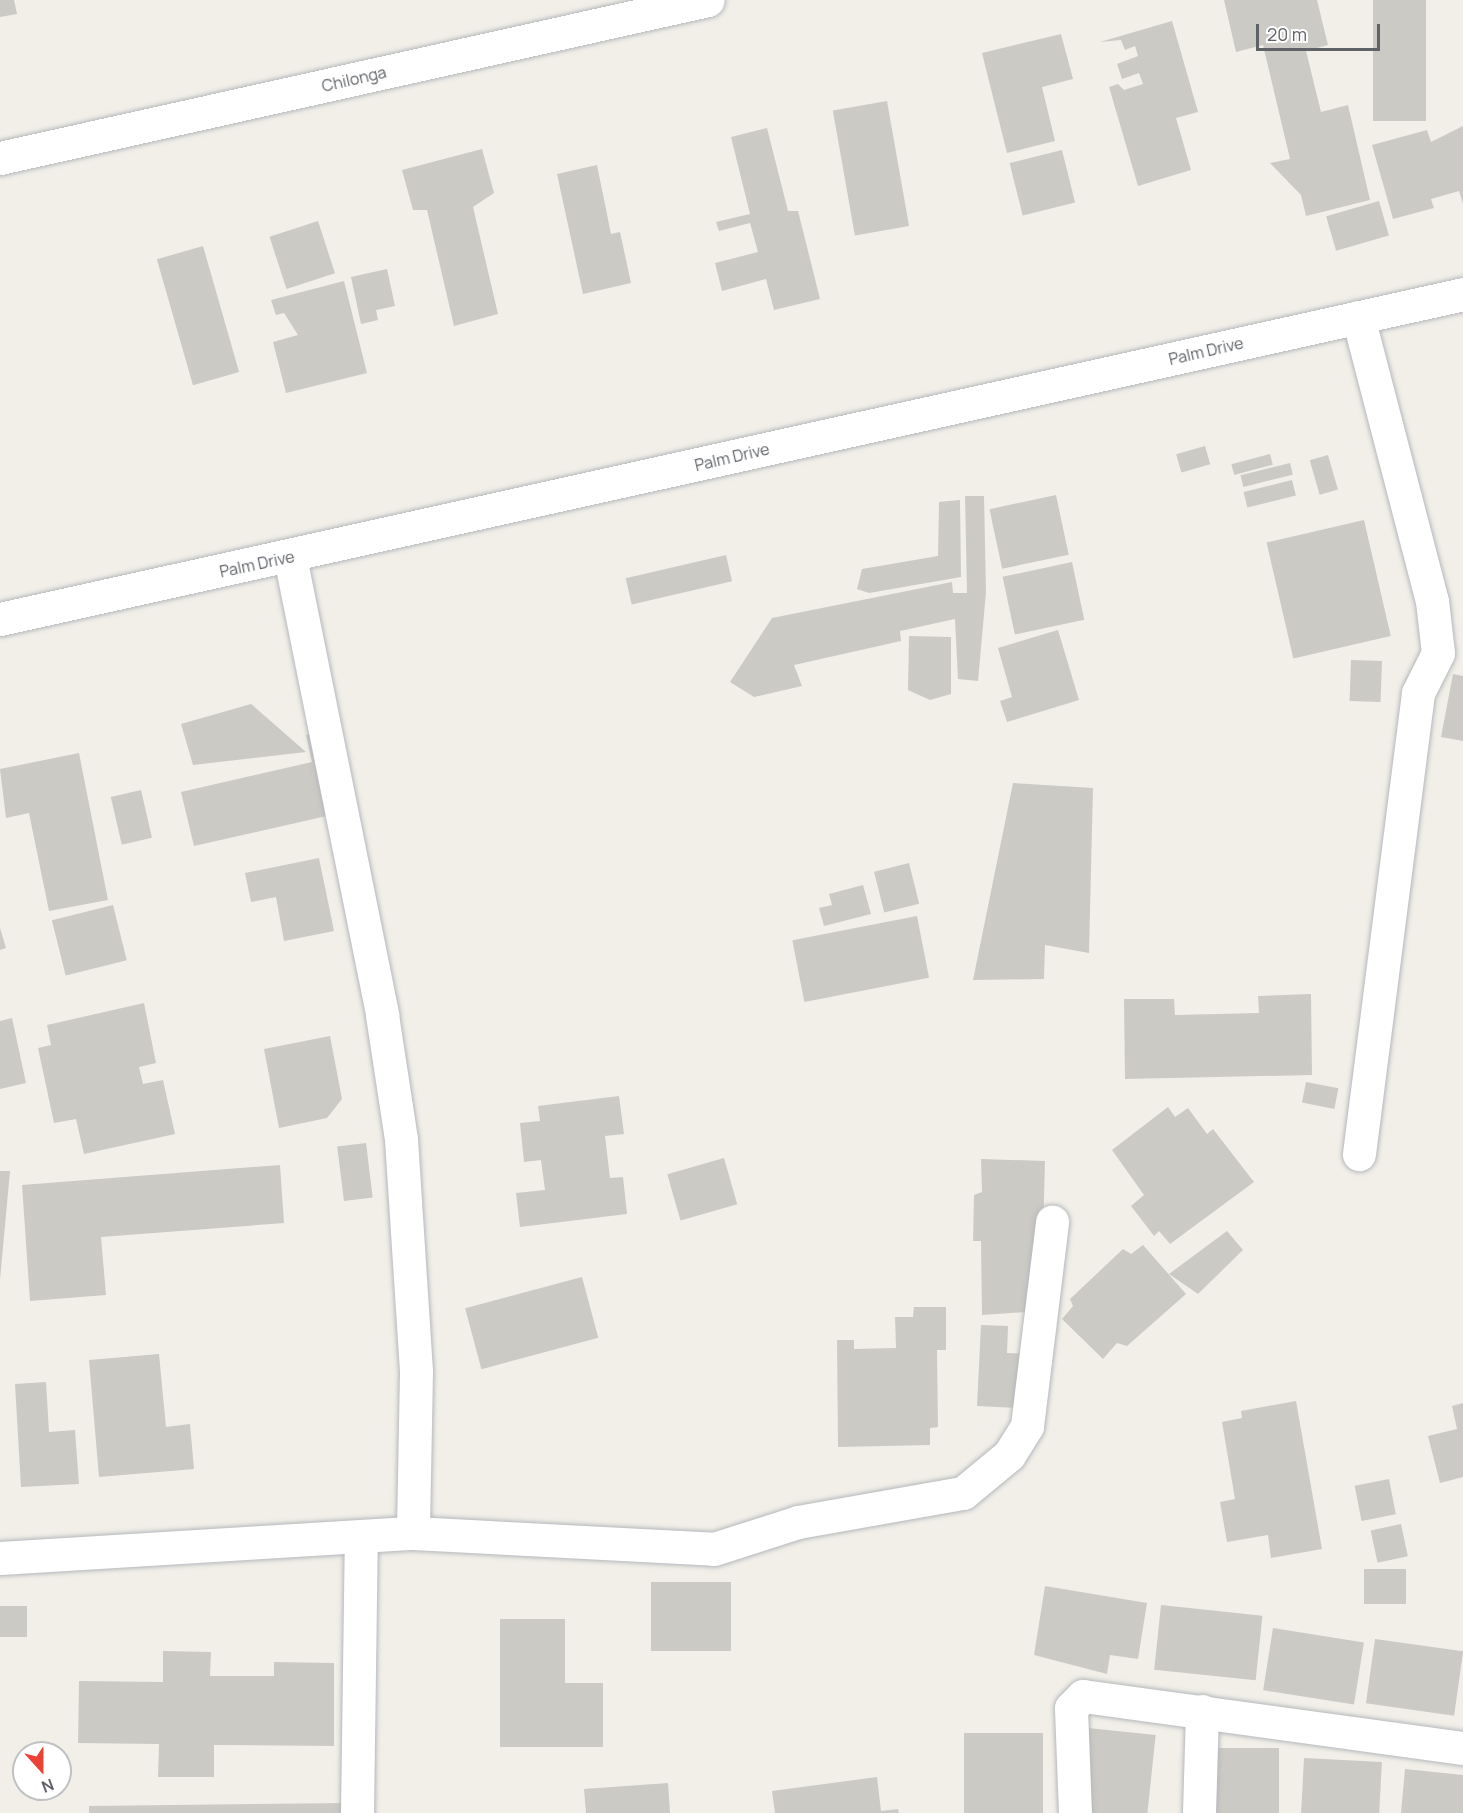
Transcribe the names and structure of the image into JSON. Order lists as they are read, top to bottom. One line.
{"streets":{"street":["Chilonga","Palm Drive"]},"scale_bar":"20 m","north":"bottom"}
